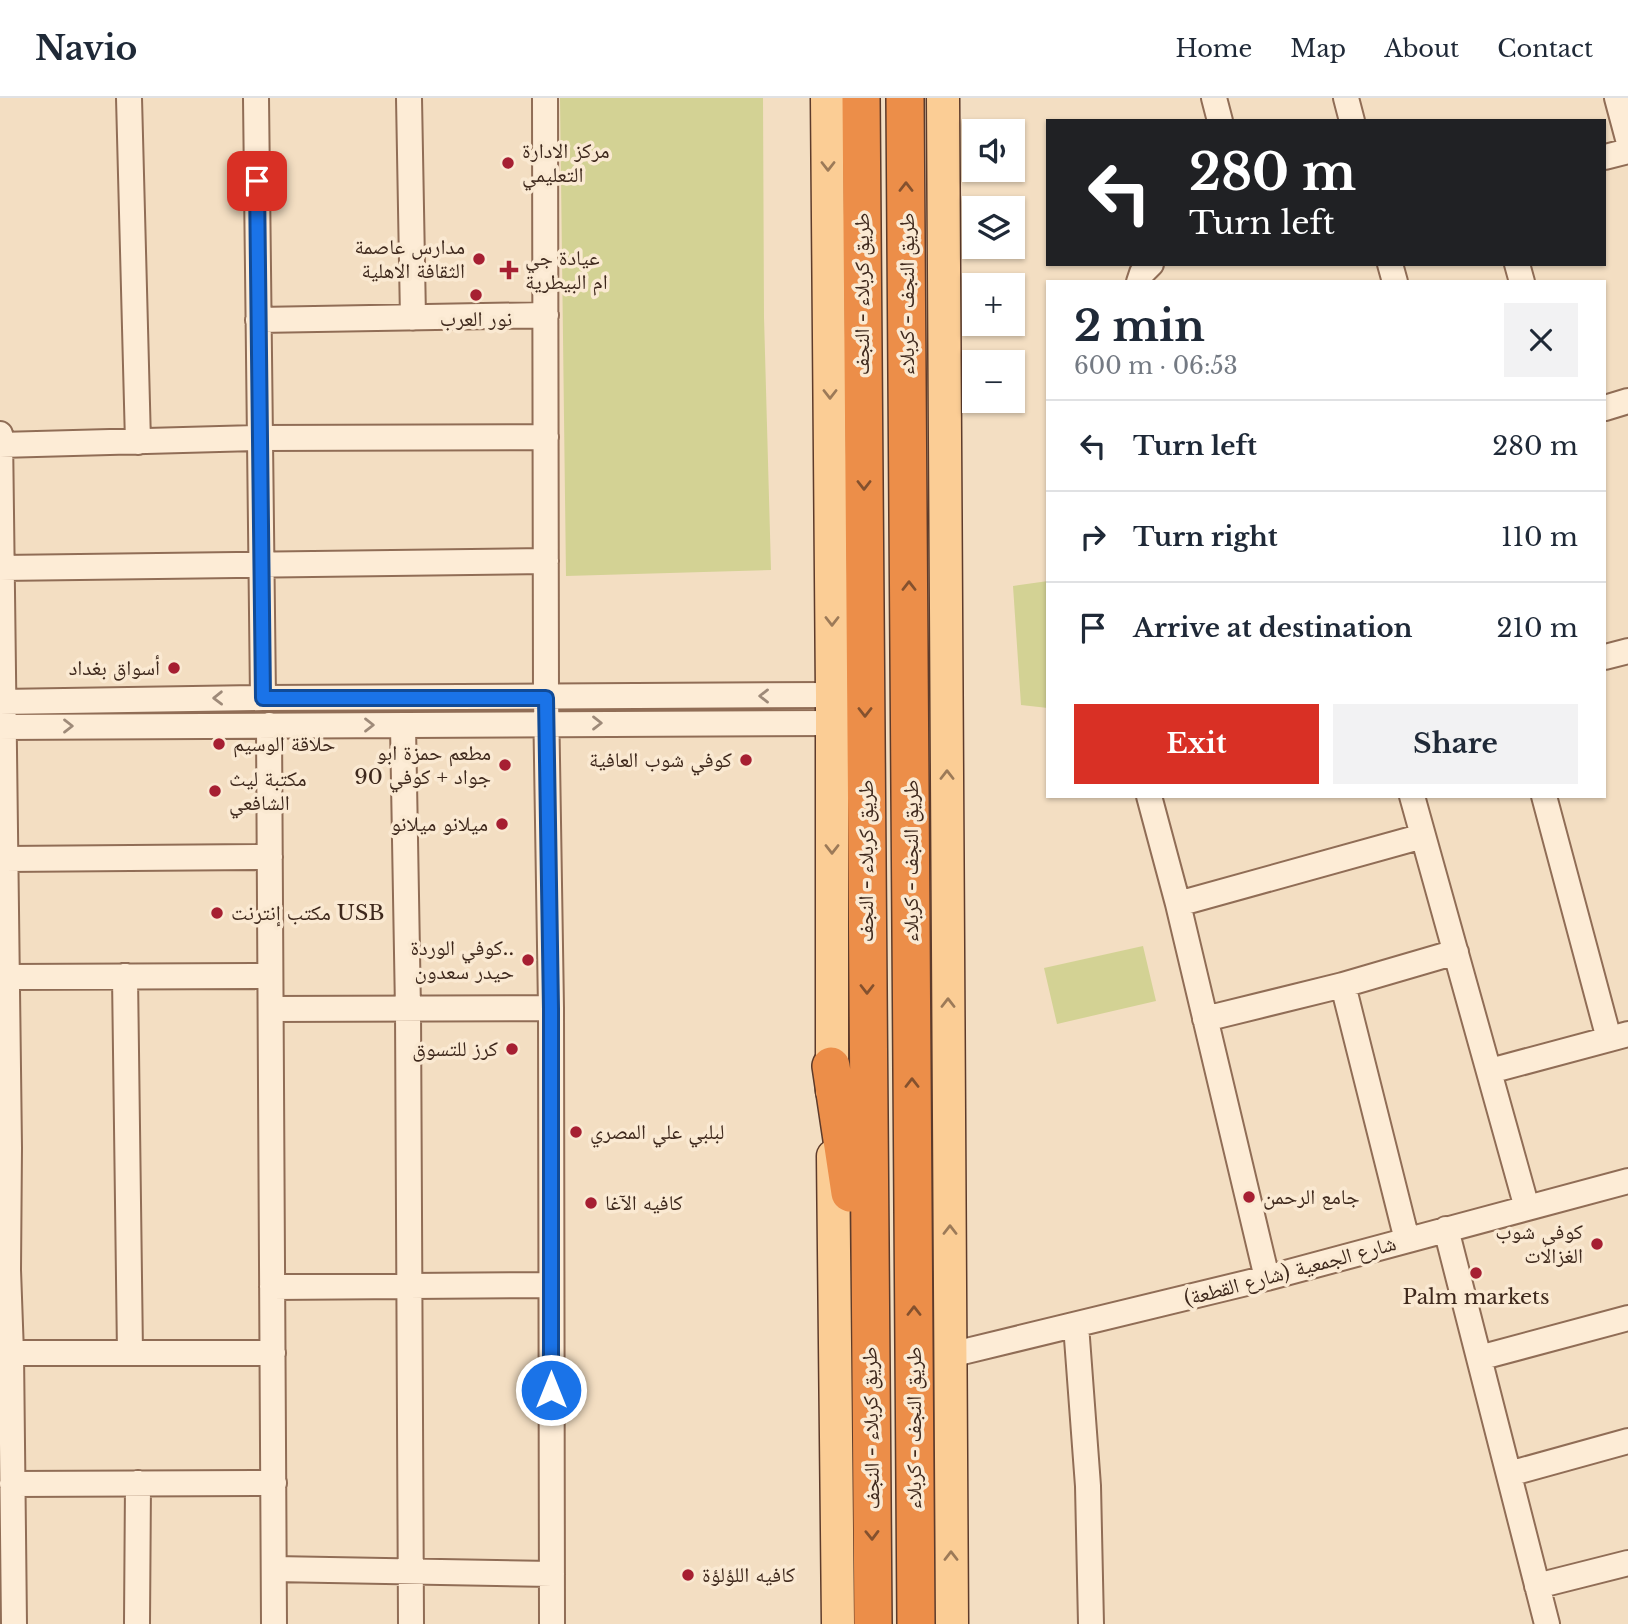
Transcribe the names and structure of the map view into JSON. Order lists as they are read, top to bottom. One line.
{"streets":{"highway":["طريق کربلاء - النجف","طريق النجف - کربلاء"],"street":["شارع الجمعية (شارع القطعة)"]},"one_way":["طريق کربلاء - النجف","طريق النجف - کربلاء"],"places":{"other":["مركز الادارة التعليمي","مدارس عاصمة الثقافة الاهلية","نور العرب","أسواق بغداد","حلاقة الوسيم","كوفي شوب العافية","مطعم حمزة ابو جواد + كوفي 90","مكتبة ليث الشافعي","ميلانو ميلانو","مكتب إنترنت USB","كوفي الوردة.. حيدر سعدون","كرز للتسوق","لبلبي علي المصري","جامع الرحمن","كافيه الآغا","كوفي شوب الغزالات","Palm markets","كافيه اللؤلؤة"],"health":["عيادة جي ام البيطرية"]},"page":{"header":"Navio","nav":["Home","Map","About","Contact"],"map_buttons":["+","−"],"turn":["280 m","Turn left"],"heading":["2 min","600 m · 06:53"],"list":[{"name":"Turn left","value":"280 m"},{"name":"Turn right","value":"110 m"},{"name":"Arrive at destination","value":"210 m"}],"buttons":["Exit","Share"]}}
